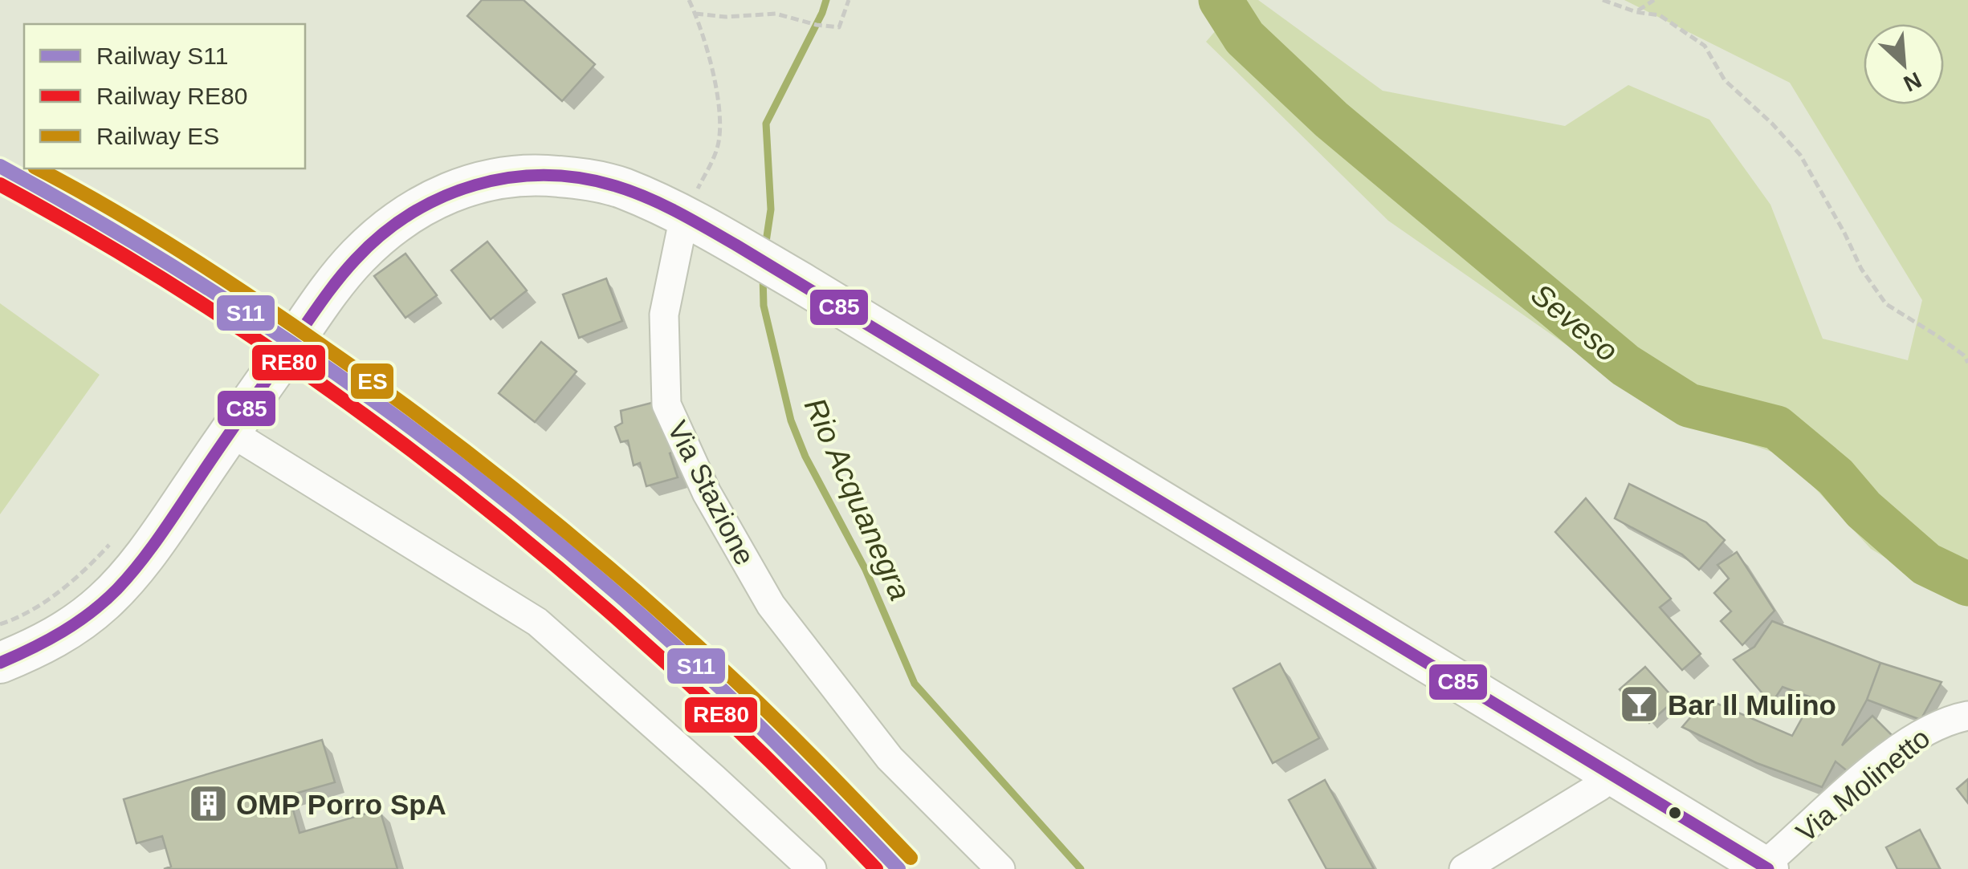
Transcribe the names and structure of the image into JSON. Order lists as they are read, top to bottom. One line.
{"streets":{"street":["Via Stazione","Via Molinetto"]},"water":["Seveso","Rio Acquanegra"],"places":{"bar":["Bar Il Mulino"],"building":["OMP Porro SpA"]},"lines":["rail line S11","rail line ES","transit line C85","rail line RE80"],"legend":["Railway S11","Railway RE80","Railway ES"],"north":"bottom right"}
